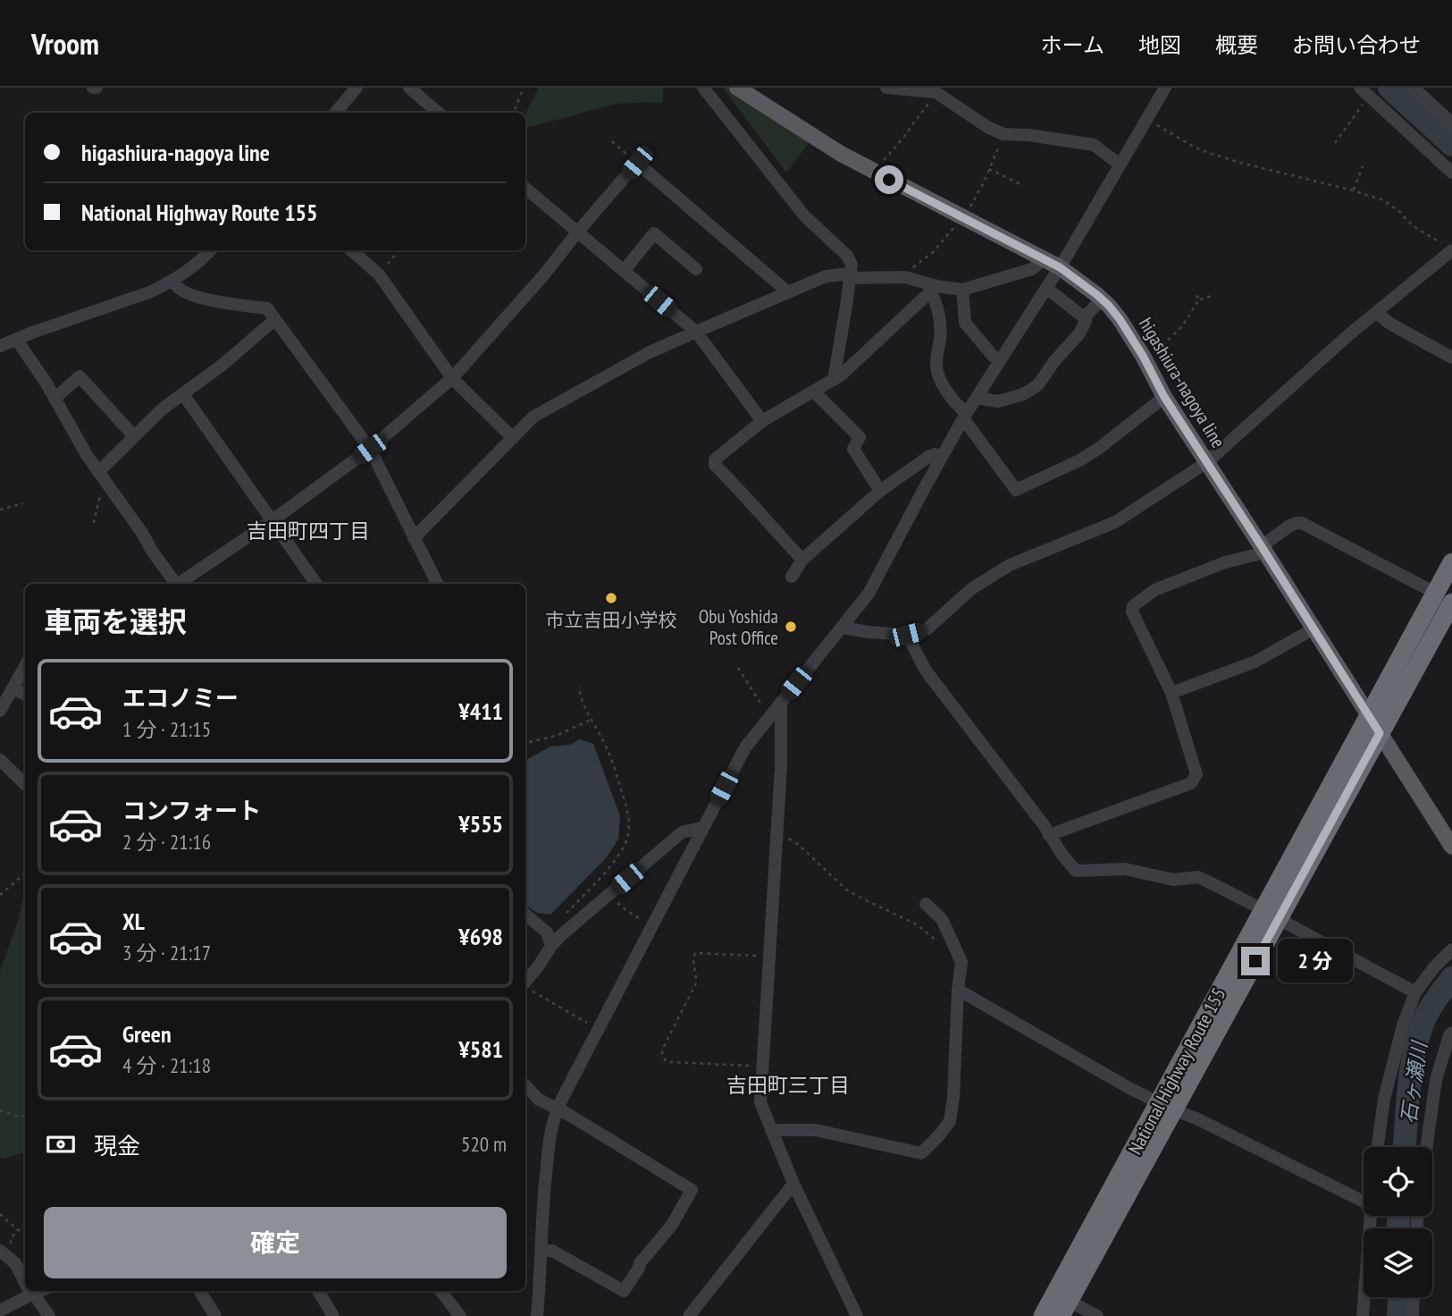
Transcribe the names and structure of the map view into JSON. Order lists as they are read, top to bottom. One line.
{"streets":{"highway":["National Highway Route 155"],"main road":["higashiura-nagoya line"]},"crossings":[["higashiura-nagoya line","National Highway Route 155"]],"districts":["吉田町四丁目","吉田町三丁目"],"water":["石ヶ瀬川"],"places":["市立吉田小学校","Obu Yoshida Post Office"],"page":{"header":"Vroom","nav":["ホーム","地図","概要","お問い合わせ"],"banner":["higashiura-nagoya line","National Highway Route 155"],"heading":"車両を選択","list":[{"name":"エコノミー","note":"1 分 · 21:15","value":"¥411"},{"name":"コンフォート","note":"2 分 · 21:16","value":"¥555"},{"name":"XL","note":"3 分 · 21:17","value":"¥698"},{"name":"Green","note":"4 分 · 21:18","value":"¥581"}],"bubble":"2 分","pay":["現金","520 m"],"buttons":"確定"}}
